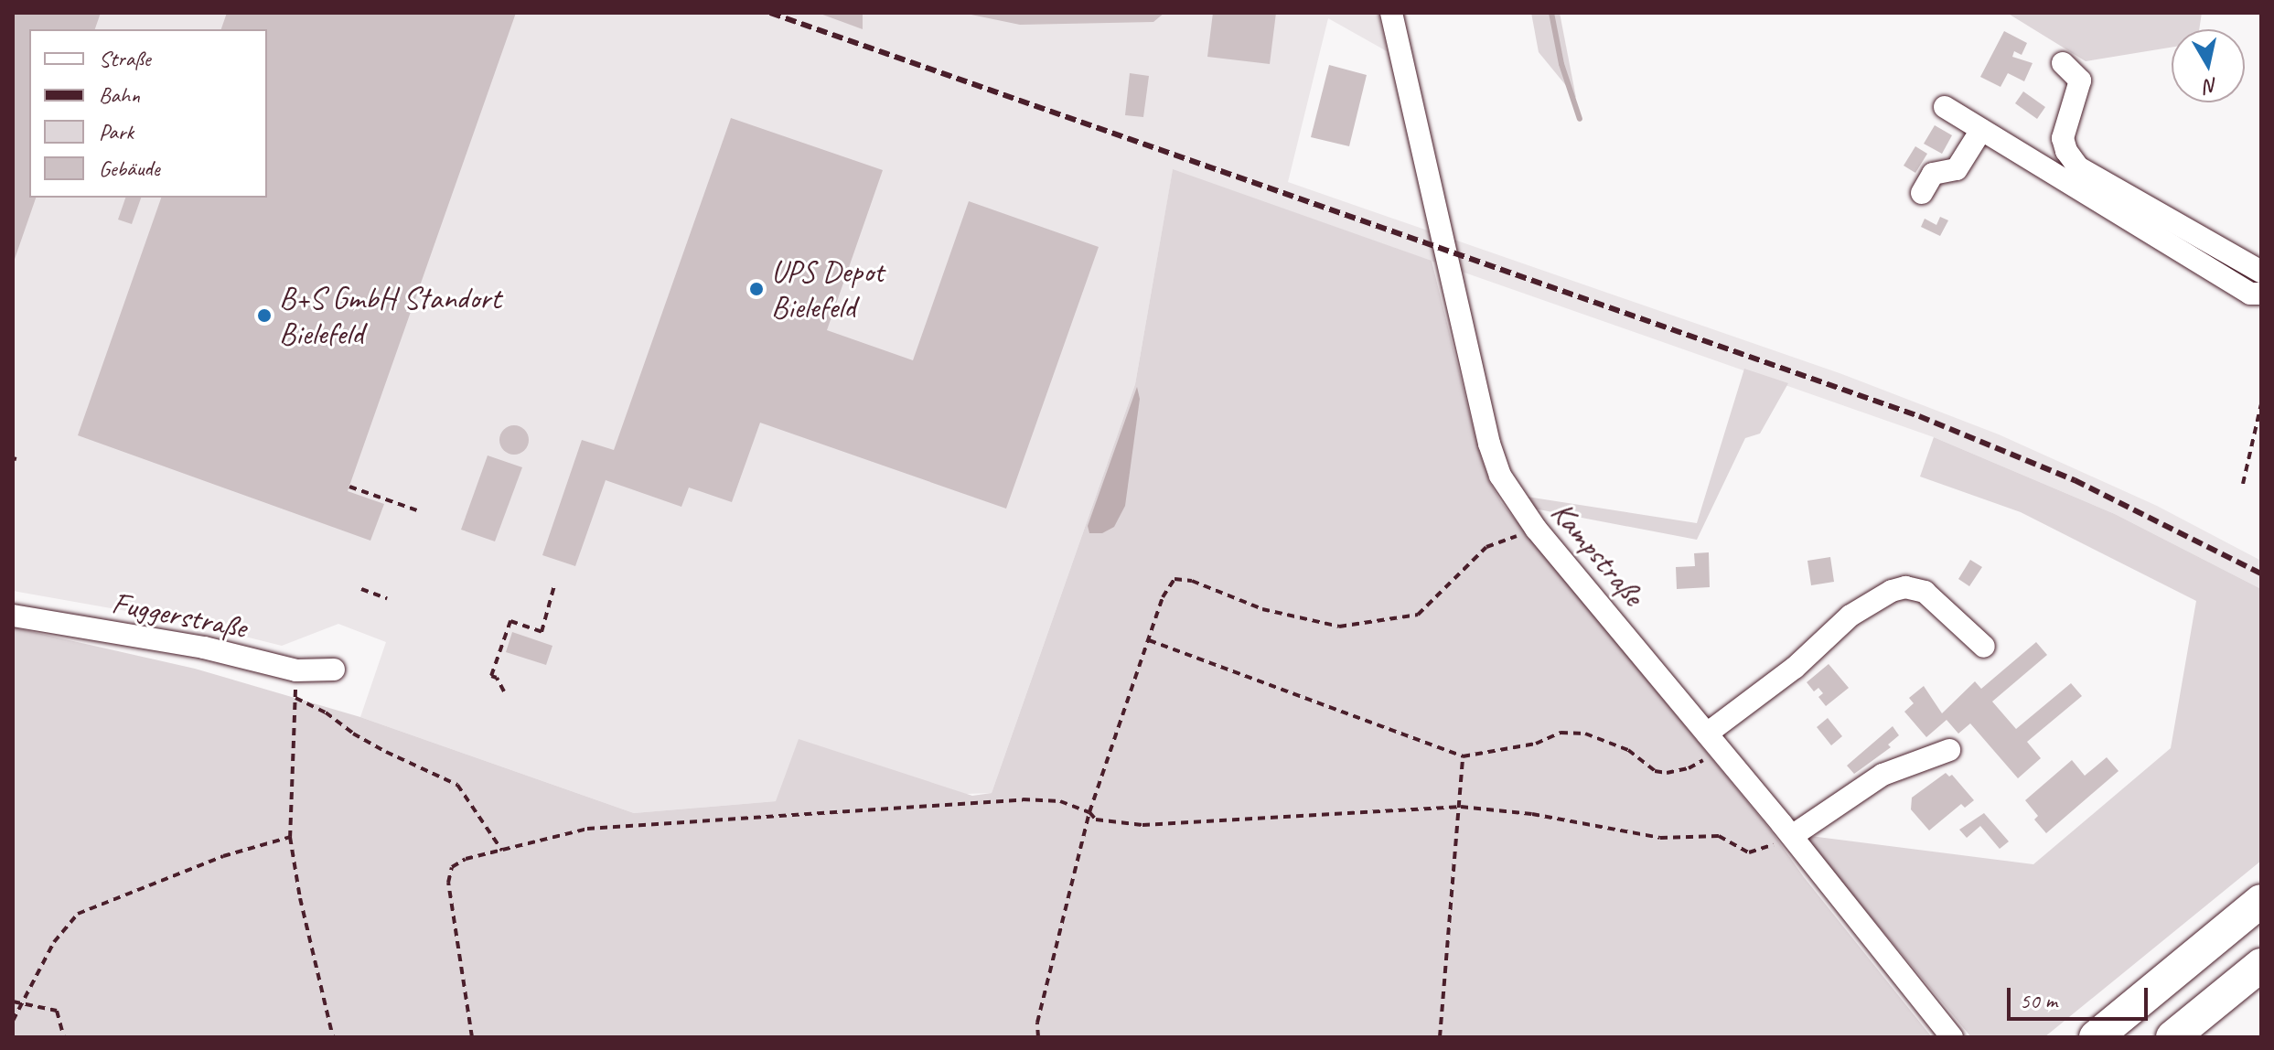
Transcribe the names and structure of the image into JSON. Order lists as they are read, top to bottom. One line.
{"streets":{"street":["Kampstraße","Fuggerstraße"]},"places":["UPS Depot Bielefeld","B+S GmbH Standort Bielefeld"],"legend":["Straße","Bahn","Park","Gebäude"],"scale_bar":"50 m","north":"bottom"}
